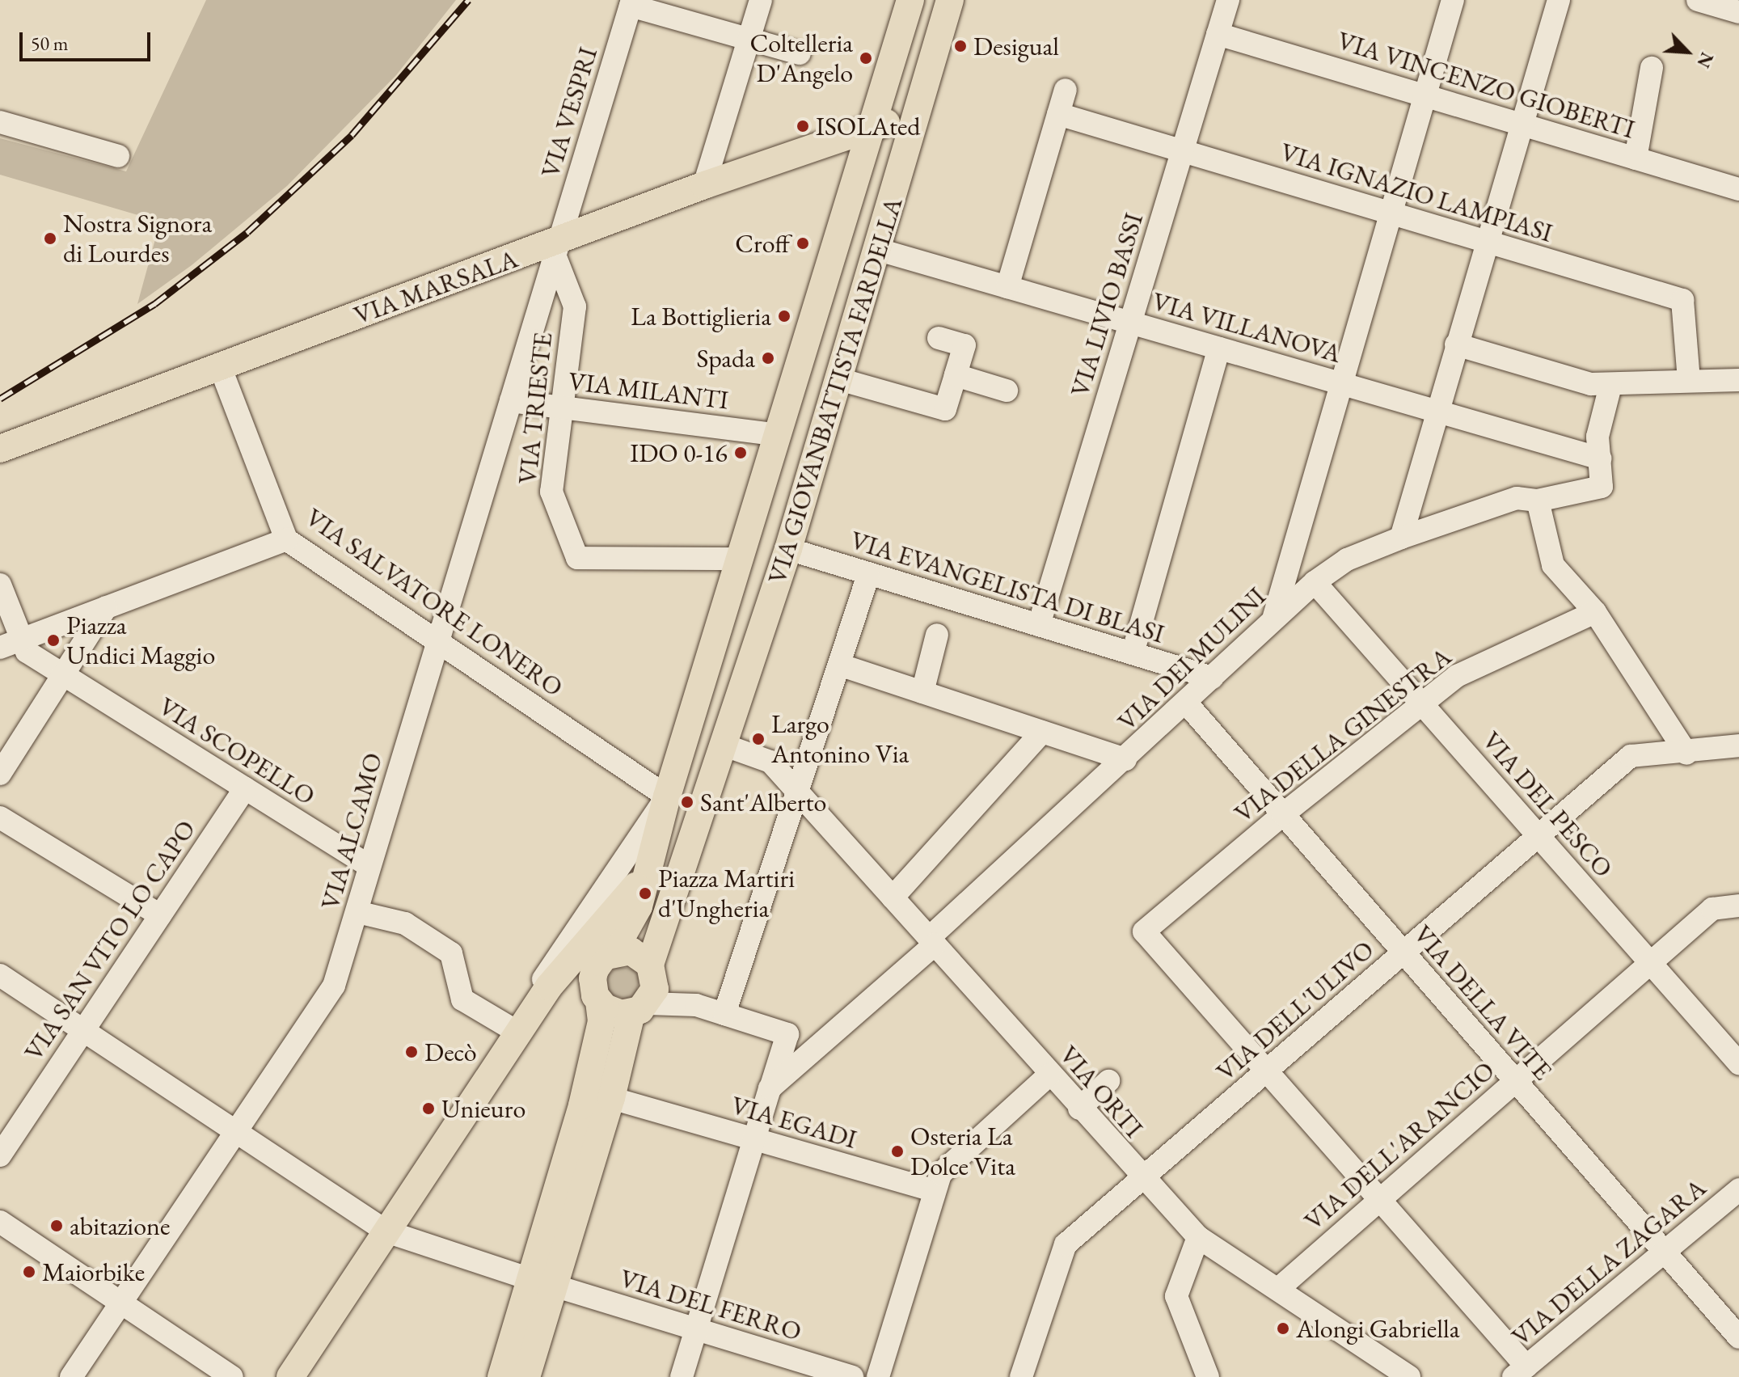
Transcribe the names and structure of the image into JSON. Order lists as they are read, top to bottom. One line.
{"streets":{"main road":["VIA MARSALA","VIA GIOVANBATTISTA FARDELLA"],"street":["VIA VINCENZO GIOBERTI","VIA VESPRI","VIA IGNAZIO LAMPIASI","VIA LIVIO BASSI","VIA VILLANOVA","VIA MILANTI","VIA TRIESTE","VIA EVANGELISTA DI BLASI","VIA SALVATORE LONERO","VIA DEI MULINI","VIA DELLA GINESTRA","VIA SCOPELLO","VIA DEL PESCO","VIA ALCAMO","VIA SAN VITO LO CAPO","VIA DELLA VITE","VIA DELL'ULIVO","VIA ORTI","VIA EGADI","VIA DELL'ARANCIO","VIA DELLA ZAGARA","VIA DEL FERRO"]},"crossings":[["VIA VINCENZO GIOBERTI","VIA LIVIO BASSI"],["VIA VESPRI","VIA MARSALA"],["VIA VESPRI","VIA TRIESTE"],["VIA VESPRI","VIA ALCAMO"],["VIA IGNAZIO LAMPIASI","VIA LIVIO BASSI"],["VIA MARSALA","VIA GIOVANBATTISTA FARDELLA"],["VIA MARSALA","VIA TRIESTE"],["VIA MARSALA","VIA SALVATORE LONERO"],["VIA MARSALA","VIA ALCAMO"],["VIA LIVIO BASSI","VIA VILLANOVA"],["VIA LIVIO BASSI","VIA EVANGELISTA DI BLASI"],["VIA VILLANOVA","VIA GIOVANBATTISTA FARDELLA"],["VIA VILLANOVA","VIA DEI MULINI"],["VIA MILANTI","VIA GIOVANBATTISTA FARDELLA"],["VIA MILANTI","VIA TRIESTE"],["VIA MILANTI","VIA ALCAMO"],["VIA GIOVANBATTISTA FARDELLA","VIA TRIESTE"],["VIA GIOVANBATTISTA FARDELLA","VIA EVANGELISTA DI BLASI"],["VIA GIOVANBATTISTA FARDELLA","VIA SALVATORE LONERO"],["VIA GIOVANBATTISTA FARDELLA","VIA ORTI"],["VIA TRIESTE","VIA ALCAMO"],["VIA EVANGELISTA DI BLASI","VIA DEI MULINI"],["VIA SALVATORE LONERO","VIA ALCAMO"],["VIA DEI MULINI","VIA DEL PESCO"],["VIA DEI MULINI","VIA DELLA VITE"],["VIA DEI MULINI","VIA ORTI"],["VIA DELLA GINESTRA","VIA DEL PESCO"],["VIA DELLA GINESTRA","VIA DELLA VITE"],["VIA DELLA GINESTRA","VIA DELL'ULIVO"],["VIA SCOPELLO","VIA ALCAMO"],["VIA SCOPELLO","VIA SAN VITO LO CAPO"],["VIA DEL PESCO","VIA DELL'ULIVO"],["VIA DEL PESCO","VIA DELL'ARANCIO"],["VIA ALCAMO","VIA DEL FERRO"],["VIA SAN VITO LO CAPO","VIA DEL FERRO"],["VIA DELLA VITE","VIA DELL'ULIVO"],["VIA DELLA VITE","VIA DELL'ARANCIO"],["VIA DELLA VITE","VIA DELLA ZAGARA"],["VIA DELL'ULIVO","VIA ORTI"],["VIA ORTI","VIA DELL'ARANCIO"]],"places":["Desigual","Coltelleria D'Angelo","ISOLAted","Nostra Signora di Lourdes","Croff","La Bottiglieria","Spada","IDO 0-16","Piazza Undici Maggio","Largo Antonino Via","Sant'Alberto","Piazza Martiri d'Ungheria","Decò","Unieuro","Osteria La Dolce Vita","abitazione","Maiorbike","Alongi Gabriella"],"scale_bar":"50 m","north":"bottom right"}
